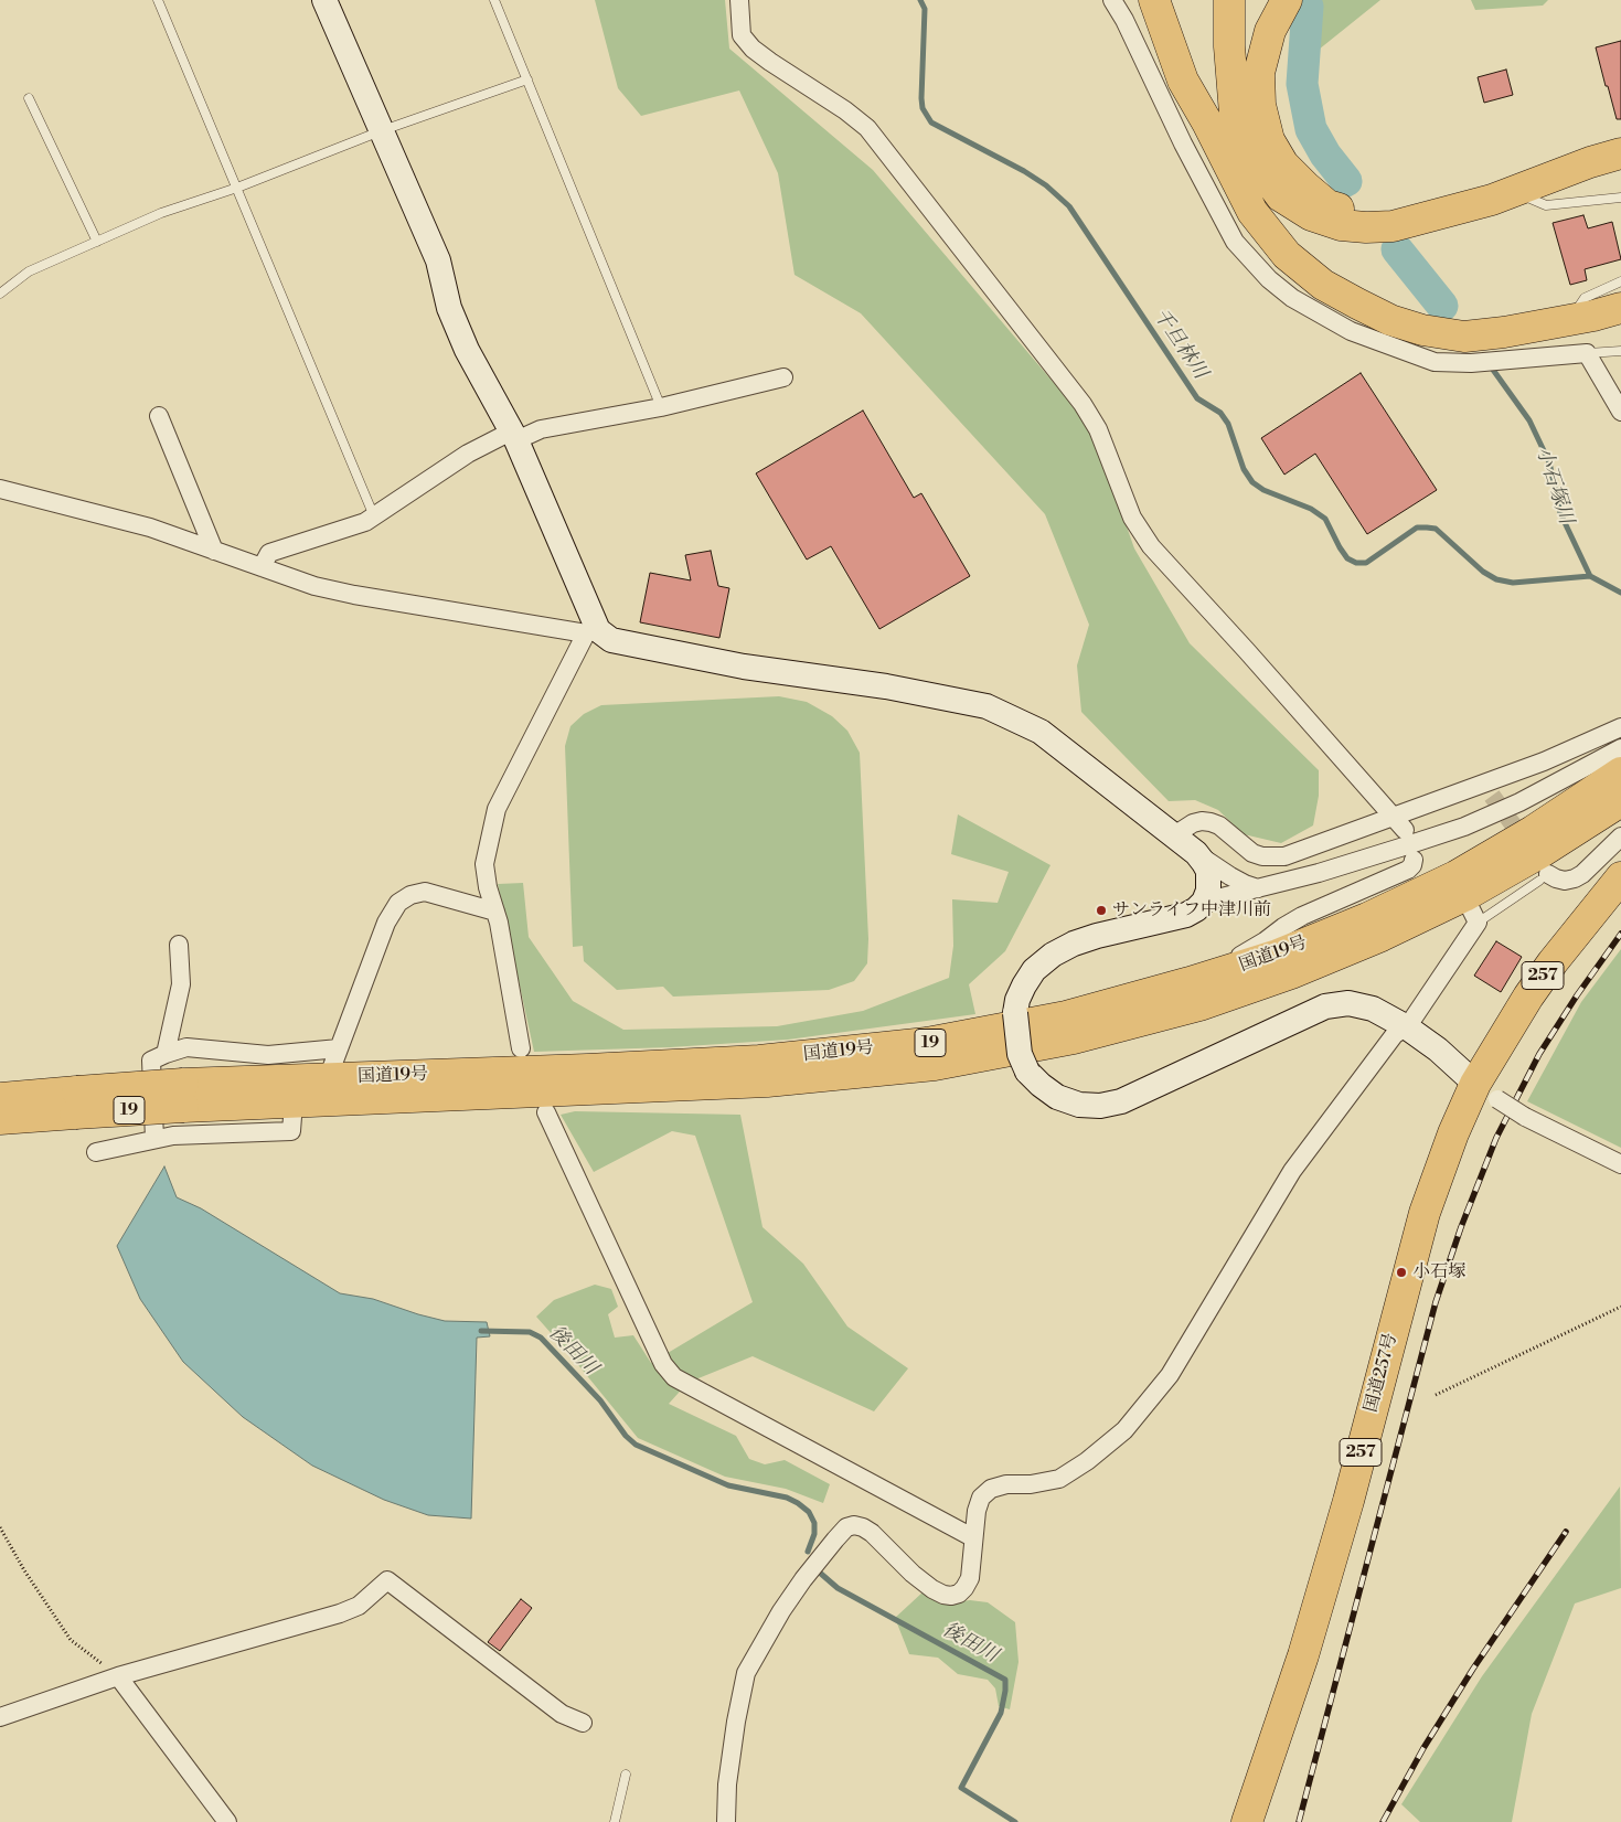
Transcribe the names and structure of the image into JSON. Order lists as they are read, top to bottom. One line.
{"streets":{"highway":["国道19号","257","19","国道257号"]},"crossings":[["257","国道257号"]],"water":["千旦林川","小石塚川","後田川"],"places":["サンライフ中津川前","小石塚"]}
